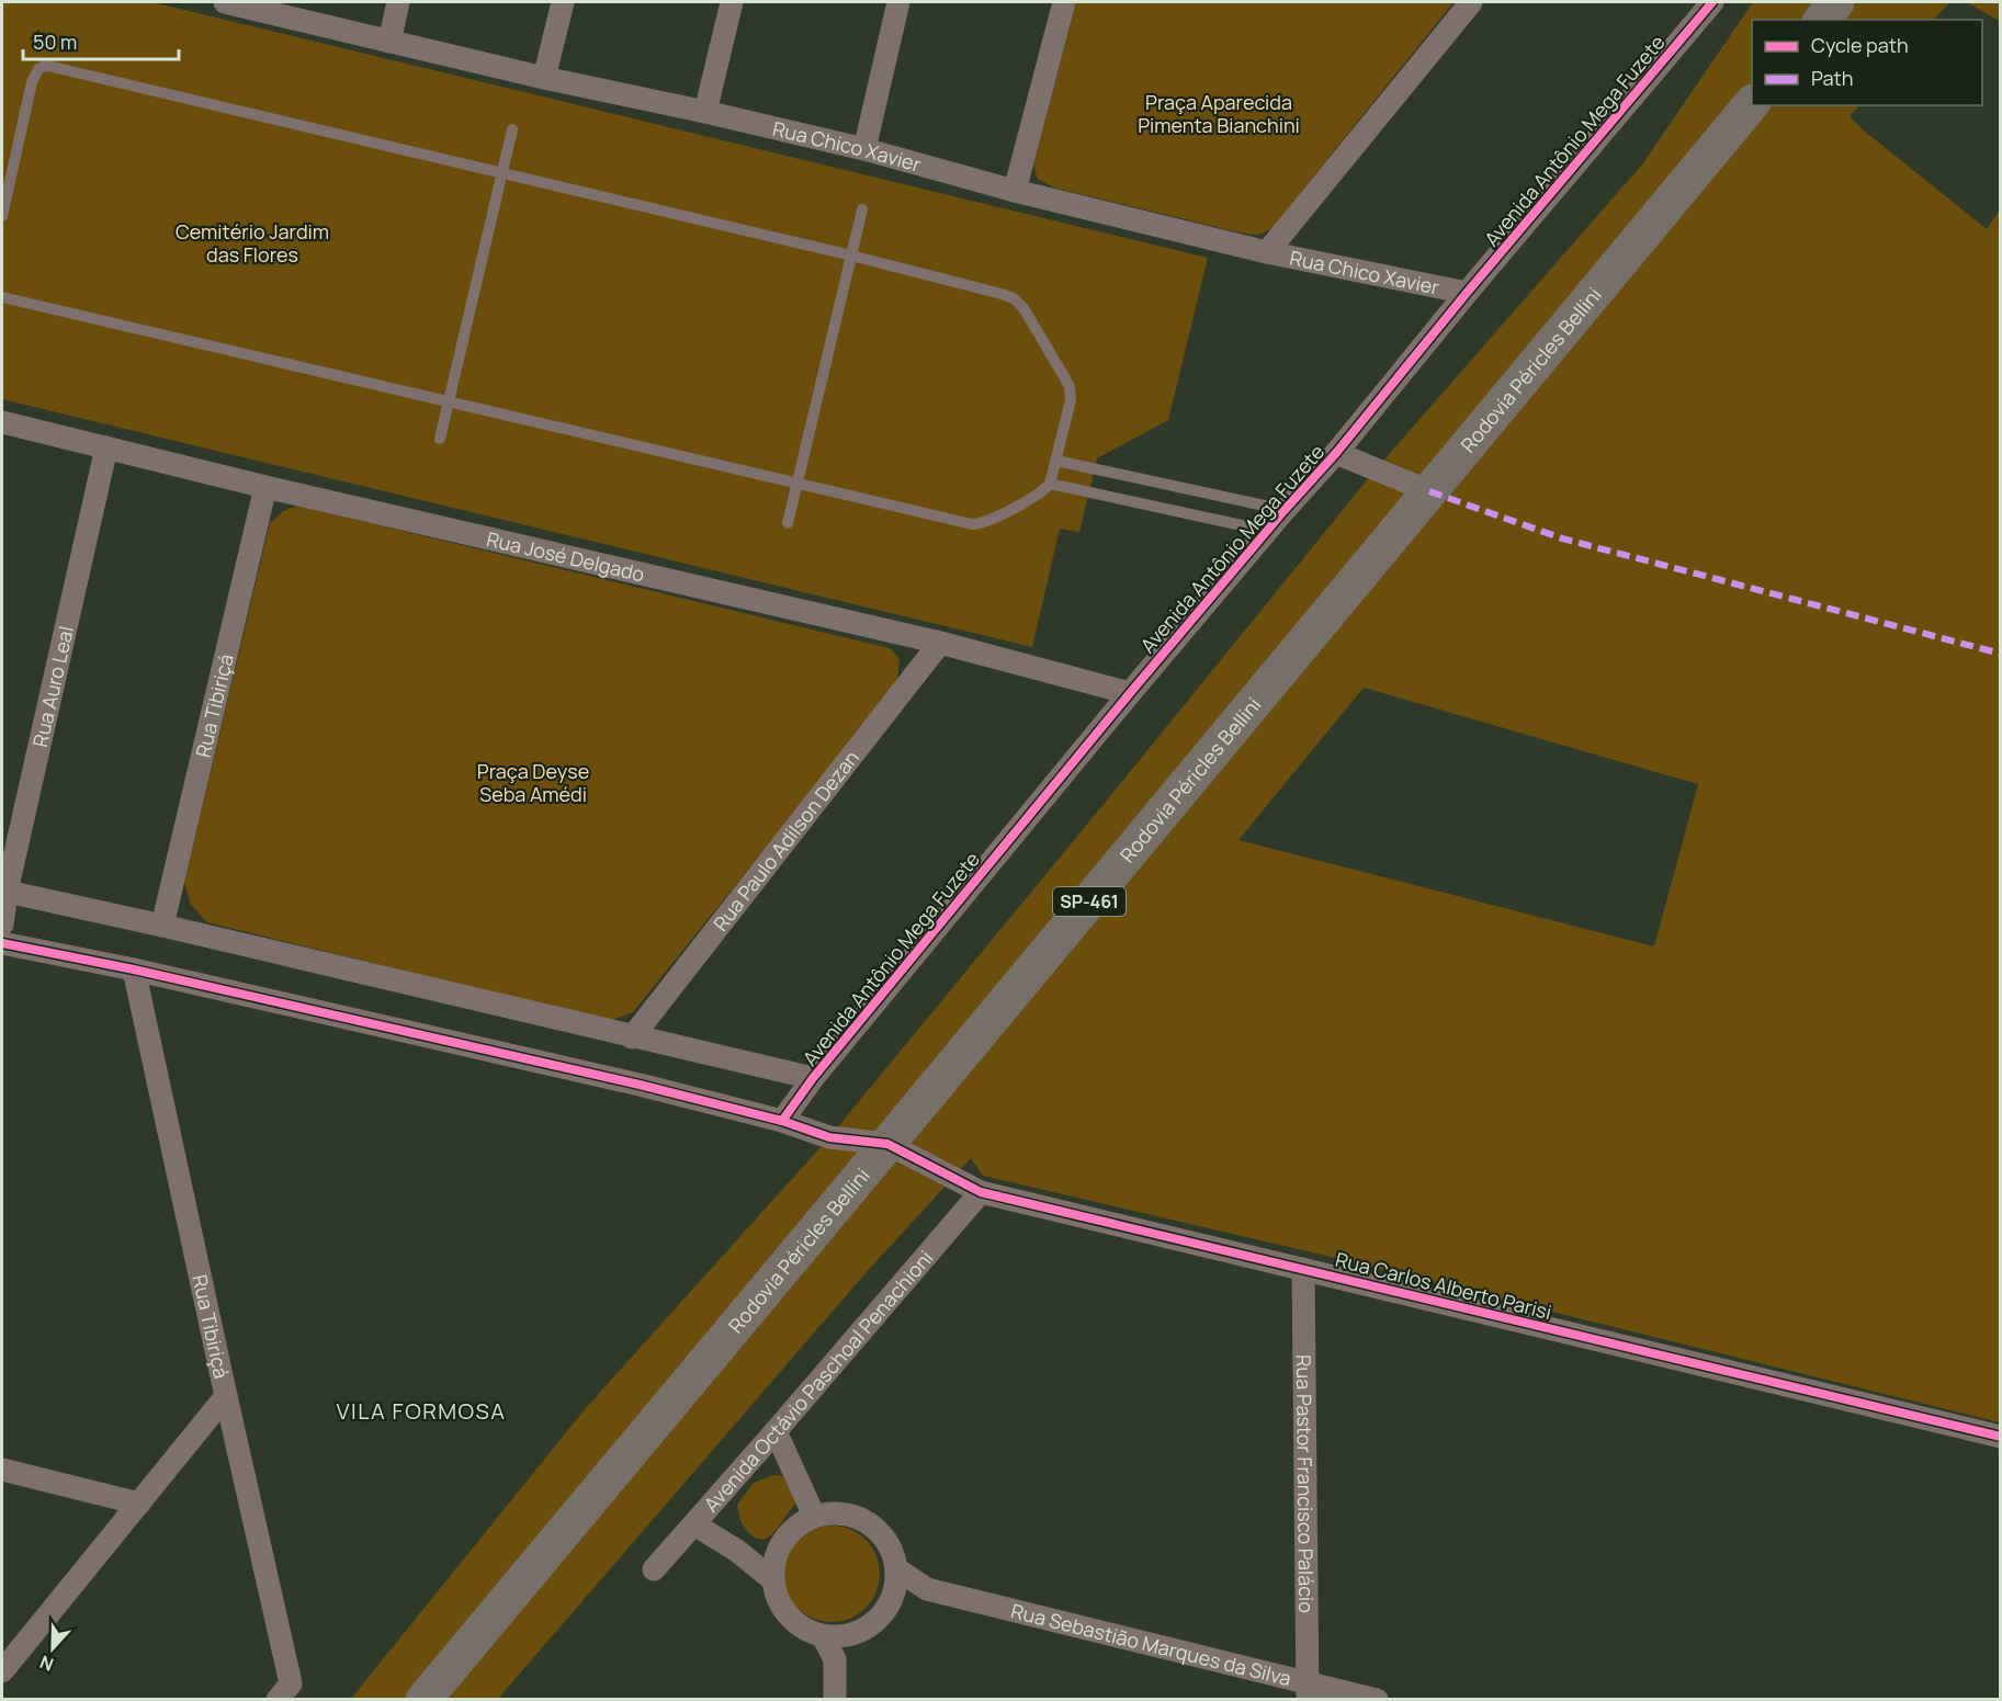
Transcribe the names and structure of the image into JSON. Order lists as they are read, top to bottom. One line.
{"streets":{"main road":["Rodovia Péricles Bellini","SP-461"],"street":["Avenida Antônio Mega Fuzete","Rua Chico Xavier","Rua José Delgado","Rua Auro Leal","Rua Tibiriçá","Rua Paulo Adilson Dezan","Rua Carlos Alberto Parisi","Avenida Octávio Paschoal Penachioni","Rua Pastor Francisco Palácio","Rua Sebastião Marques da Silva"]},"crossings":[["Avenida Antônio Mega Fuzete","Rua Chico Xavier"],["Avenida Antônio Mega Fuzete","Rua José Delgado"],["Rodovia Péricles Bellini","Rua Carlos Alberto Parisi"],["Rua José Delgado","Rua Auro Leal"],["Rua José Delgado","Rua Tibiriçá"],["Rua José Delgado","Rua Paulo Adilson Dezan"],["Rua Carlos Alberto Parisi","Avenida Octávio Paschoal Penachioni"],["Rua Carlos Alberto Parisi","Rua Pastor Francisco Palácio"],["Rua Pastor Francisco Palácio","Rua Sebastião Marques da Silva"]],"districts":["VILA FORMOSA"],"parks":["Praça Aparecida Pimenta Bianchini","Cemitério Jardim das Flores","Praça Deyse Seba Amédi"],"legend":["Cycle path","Path"],"scale_bar":"50 m","north":"bottom"}
